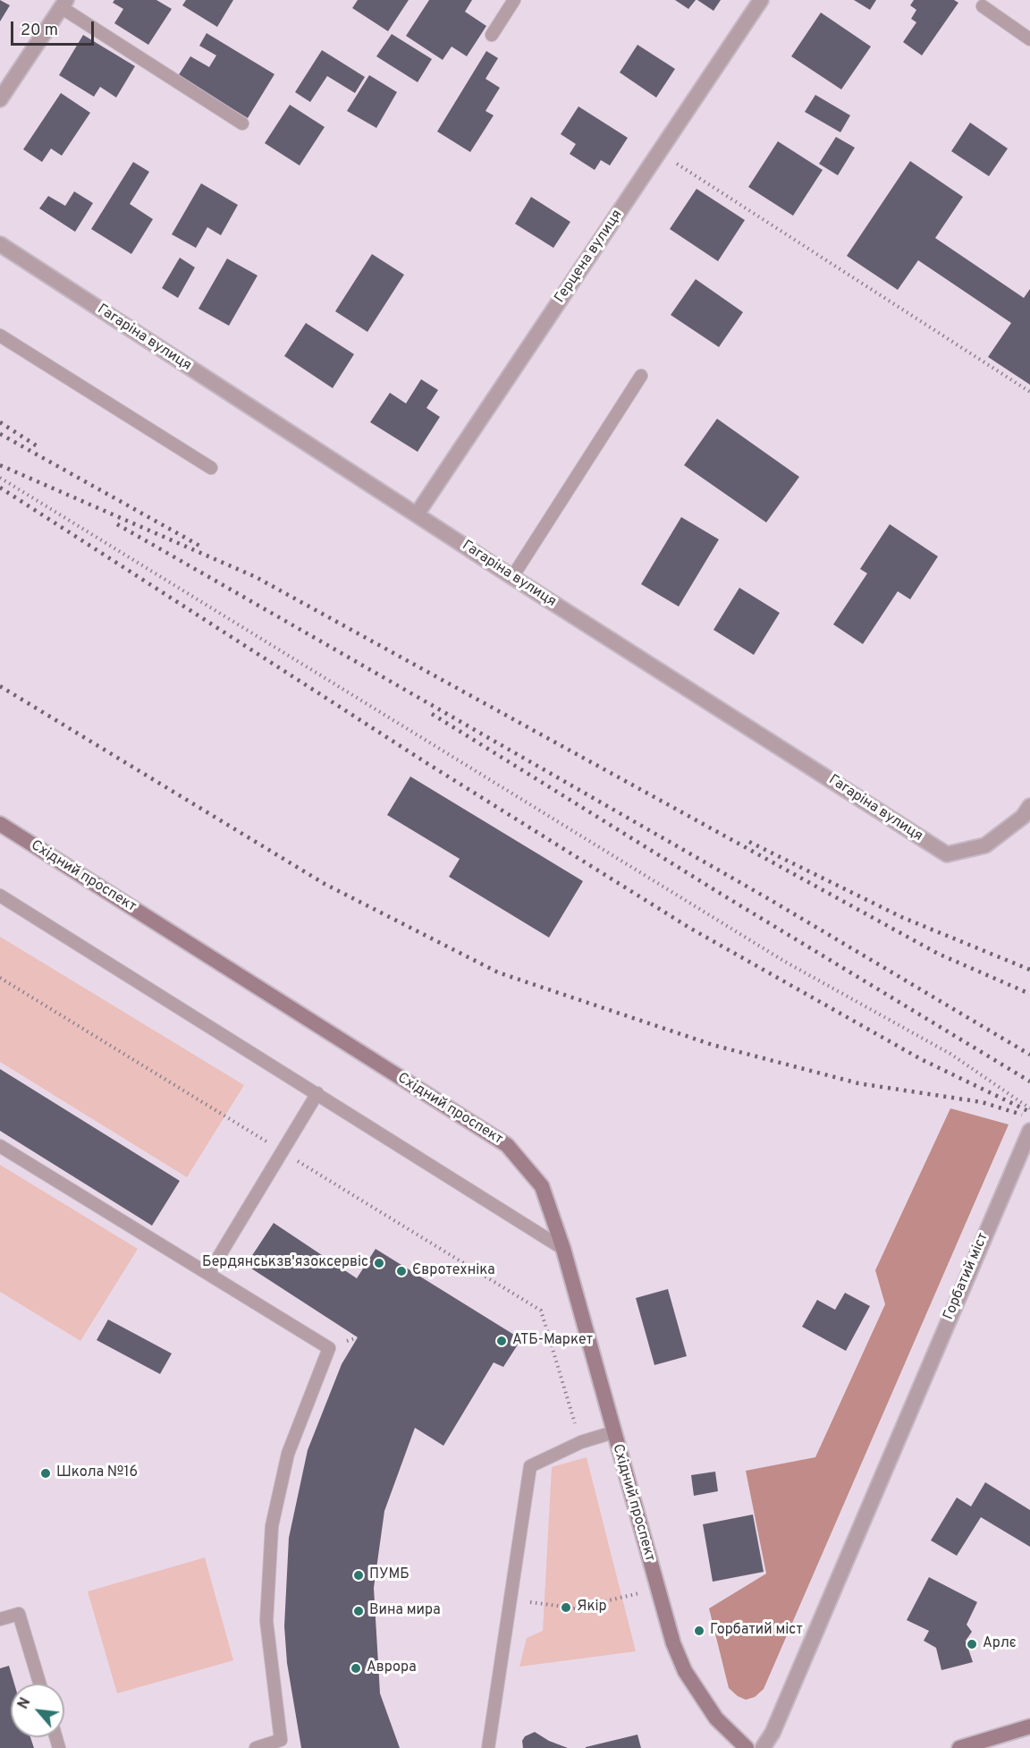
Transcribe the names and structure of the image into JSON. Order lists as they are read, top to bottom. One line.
{"streets":{"main road":["Східний проспект"],"street":["Герцена вулиця","Гагаріна вулиця","Горбатий міст"]},"crossings":[["Герцена вулиця","Гагаріна вулиця"]],"places":["Бердянськзв'язоксервіс","Євротехніка","АТБ-Маркет","Школа №16","ПУМБ","Якір","Вина мира","Горбатий міст","Арлє","Аврора"],"scale_bar":"20 m","north":"top left"}
